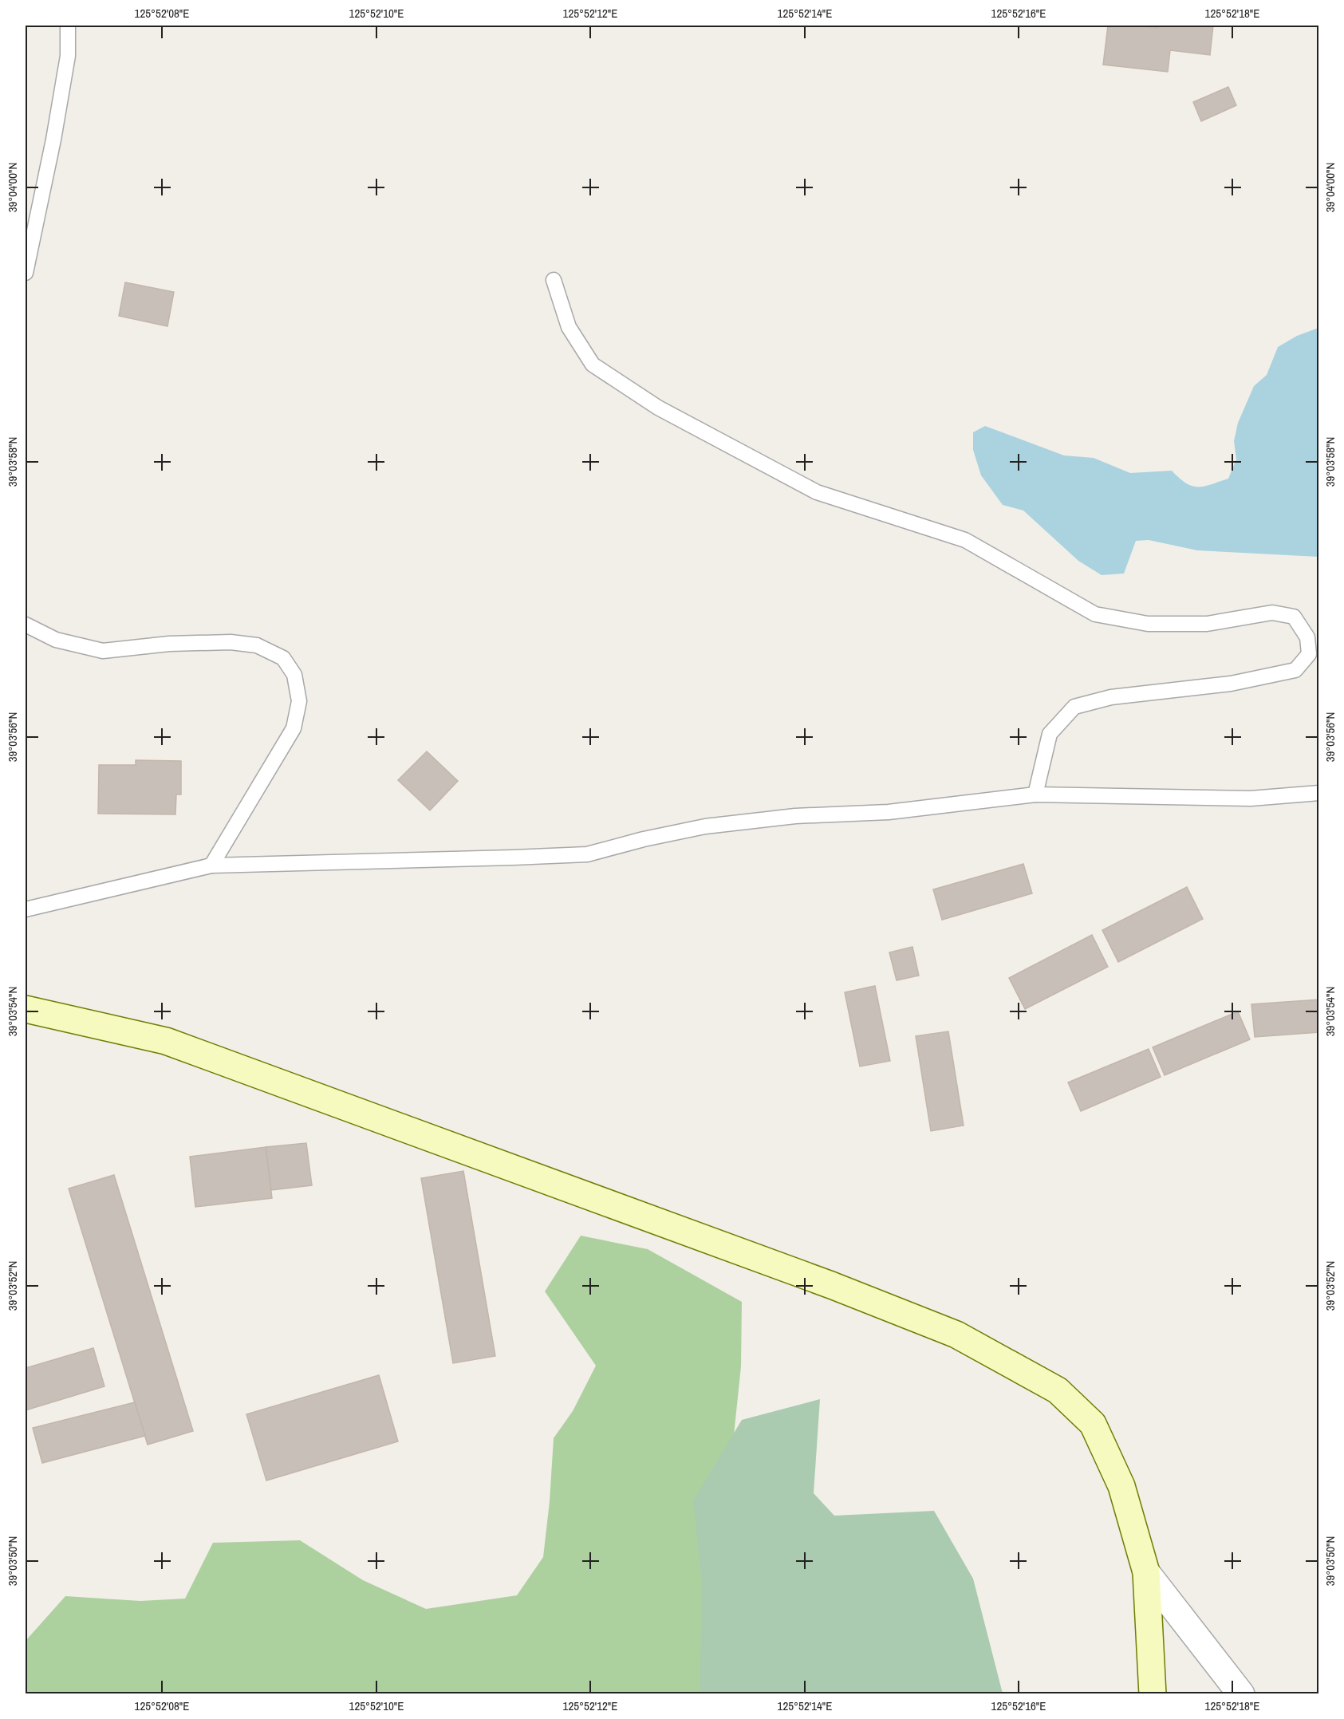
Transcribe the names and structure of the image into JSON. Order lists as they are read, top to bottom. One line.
{"coordinates":["125°52'08\"E","125°52'10\"E","125°52'12\"E","125°52'14\"E","125°52'16\"E","125°52'18\"E","39°04'00\"N","39°03'58\"N","39°03'56\"N","39°03'54\"N","39°03'52\"N","39°03'50\"N"]}
